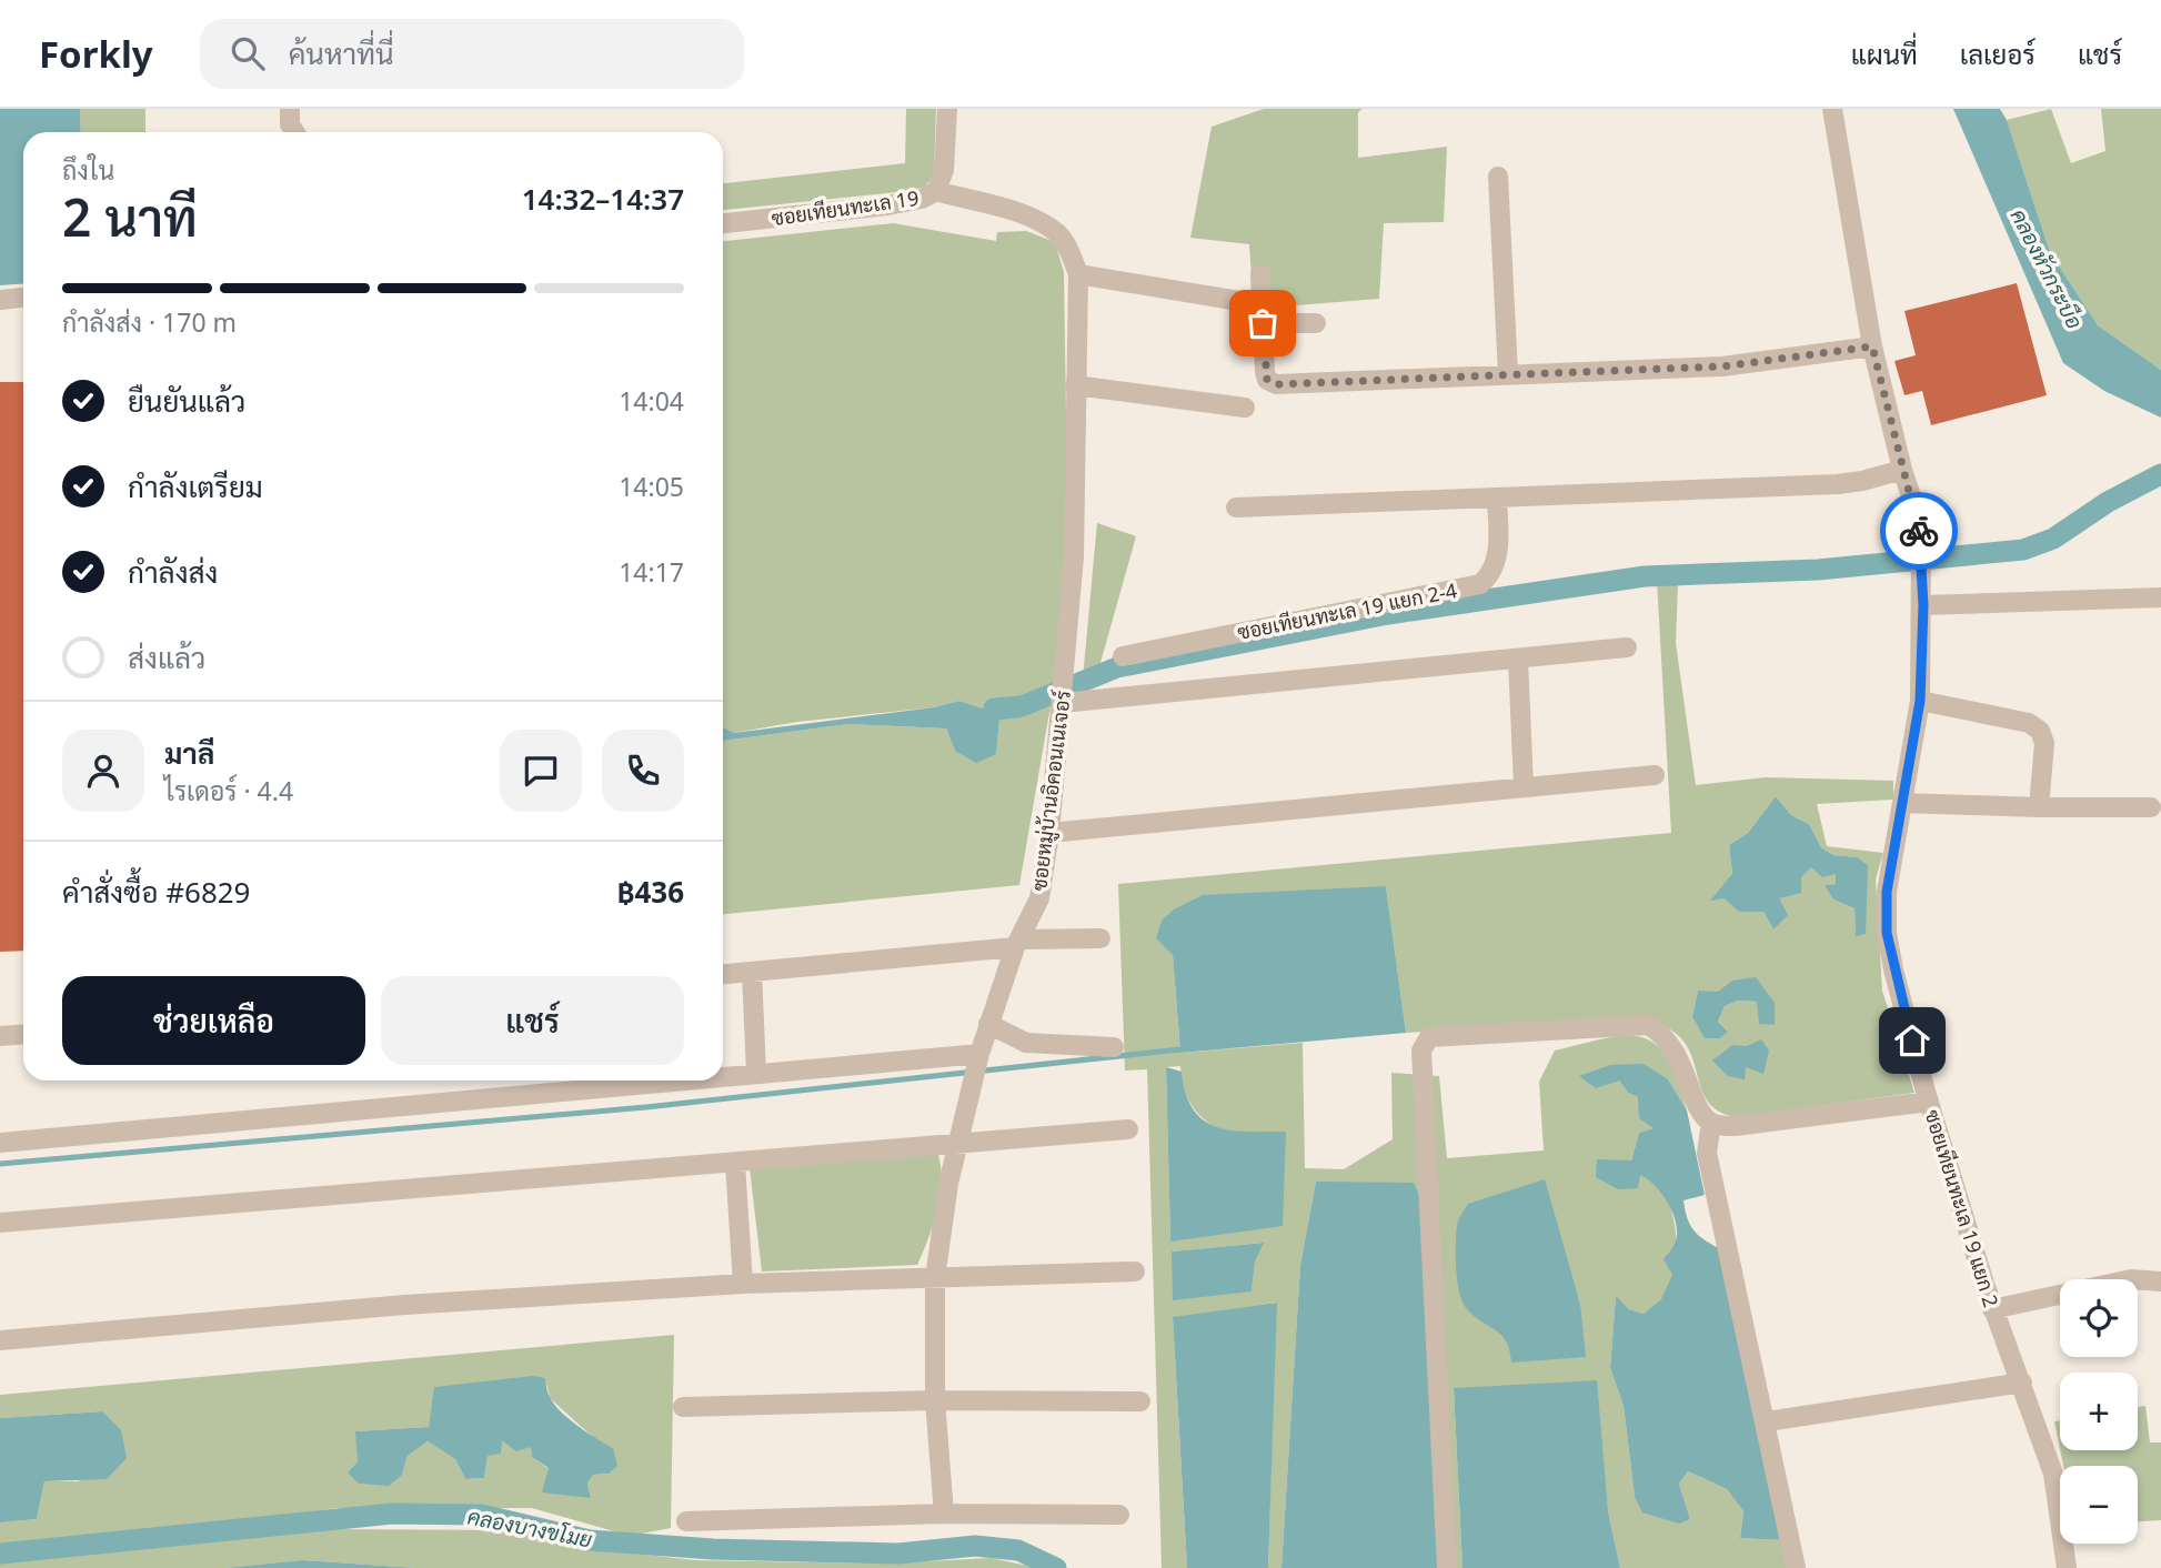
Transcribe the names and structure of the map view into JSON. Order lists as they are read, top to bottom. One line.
{"streets":{"street":["ซอยเทียนทะเล 19","ซอยเทียนทะเล 19 แยก 2-4","ซอยหมู่บ้านอิคอนเนเจอร์","ซอยเทียนทะเล 19 แยก 2"]},"crossings":[["ซอยเทียนทะเล 19","ซอยหมู่บ้านอิคอนเนเจอร์"]],"water":["คลองหัวกระบือ","คลองบางขโมย"],"page":{"header":"Forkly","search":"ค้นหาที่นี่","nav":["แผนที่","เลเยอร์","แชร์"],"heading":["2 นาที","ถึงใน","14:32–14:37"],"panel":["มาลี","ไรเดอร์ · 4.4","คำสั่งซื้อ #6829","฿436"],"bar":"กำลังส่ง · 170 m","list":[["ยืนยันแล้ว","14:04"],["กำลังเตรียม","14:05"],["กำลังส่ง","14:17"],"ส่งแล้ว"],"buttons":["ช่วยเหลือ","แชร์"],"map_buttons":["+","−"]}}
